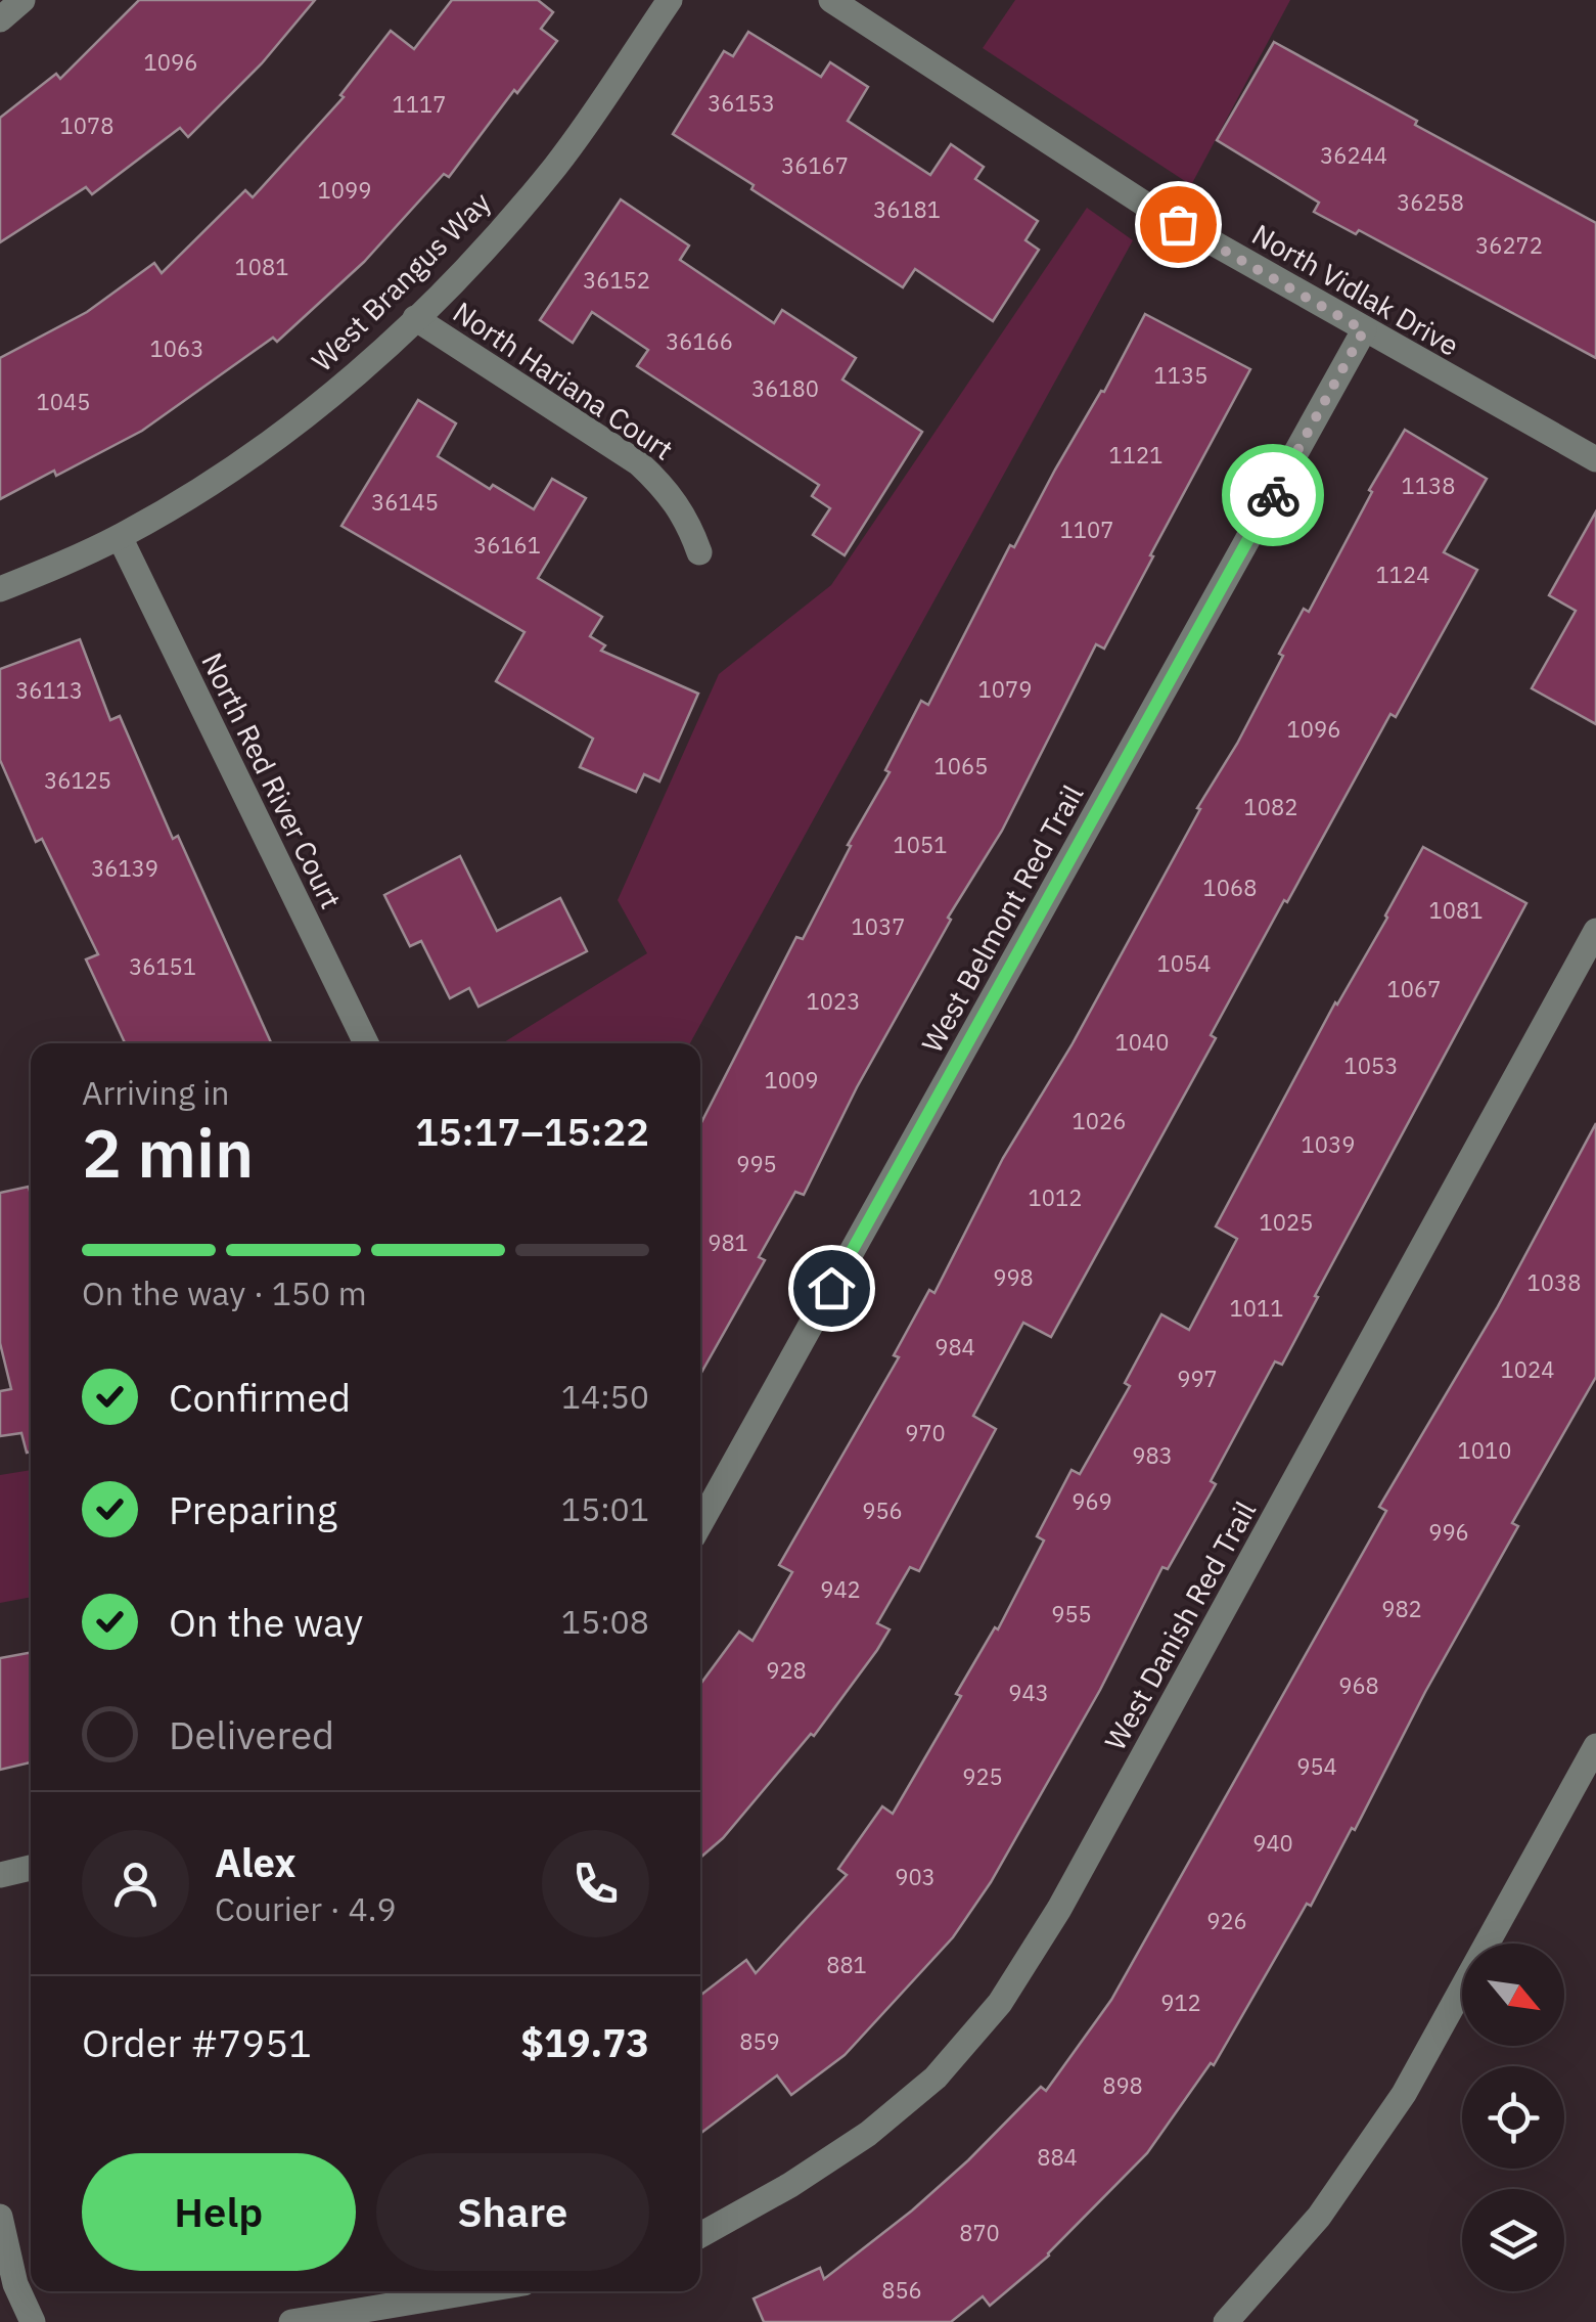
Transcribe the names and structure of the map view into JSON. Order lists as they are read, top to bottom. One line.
{"streets":{"street":["West Brangus Way","North Vidlak Drive","North Hariana Court","North Red River Court","West Belmont Red Trail","West Danish Red Trail"]},"crossings":[["West Brangus Way","North Hariana Court"],["West Brangus Way","North Red River Court"],["North Vidlak Drive","West Belmont Red Trail"]],"house_numbers":["1096","36153","1117","1078","36244","36167","1099","36258","36181","36272","1081","36152","36166","1063","1135","36180","1045","1121","1138","36145","1107","36161","1124","1079","36113","1096","1065","36125","1082","1051","36139","1068","1081","1037","1054","36151","1067","1023","1040","1053","1009","1026","1039","995","1012","1025","981","998","1038","1011","984","1024","997","970","1010","983","969","956","996","942","982","955","928","968","943","954","925","940","903","926","881","912","859","898","884","870","856"],"north":"bottom right","page":{"heading":["2 min","Arriving in","15:17–15:22"],"panel":["Alex","Courier · 4.9","Order #7951","$19.73"],"bar":"On the way · 150 m","list":[["Confirmed","14:50"],["Preparing","15:01"],["On the way","15:08"],"Delivered"],"buttons":["Help","Share"]}}
